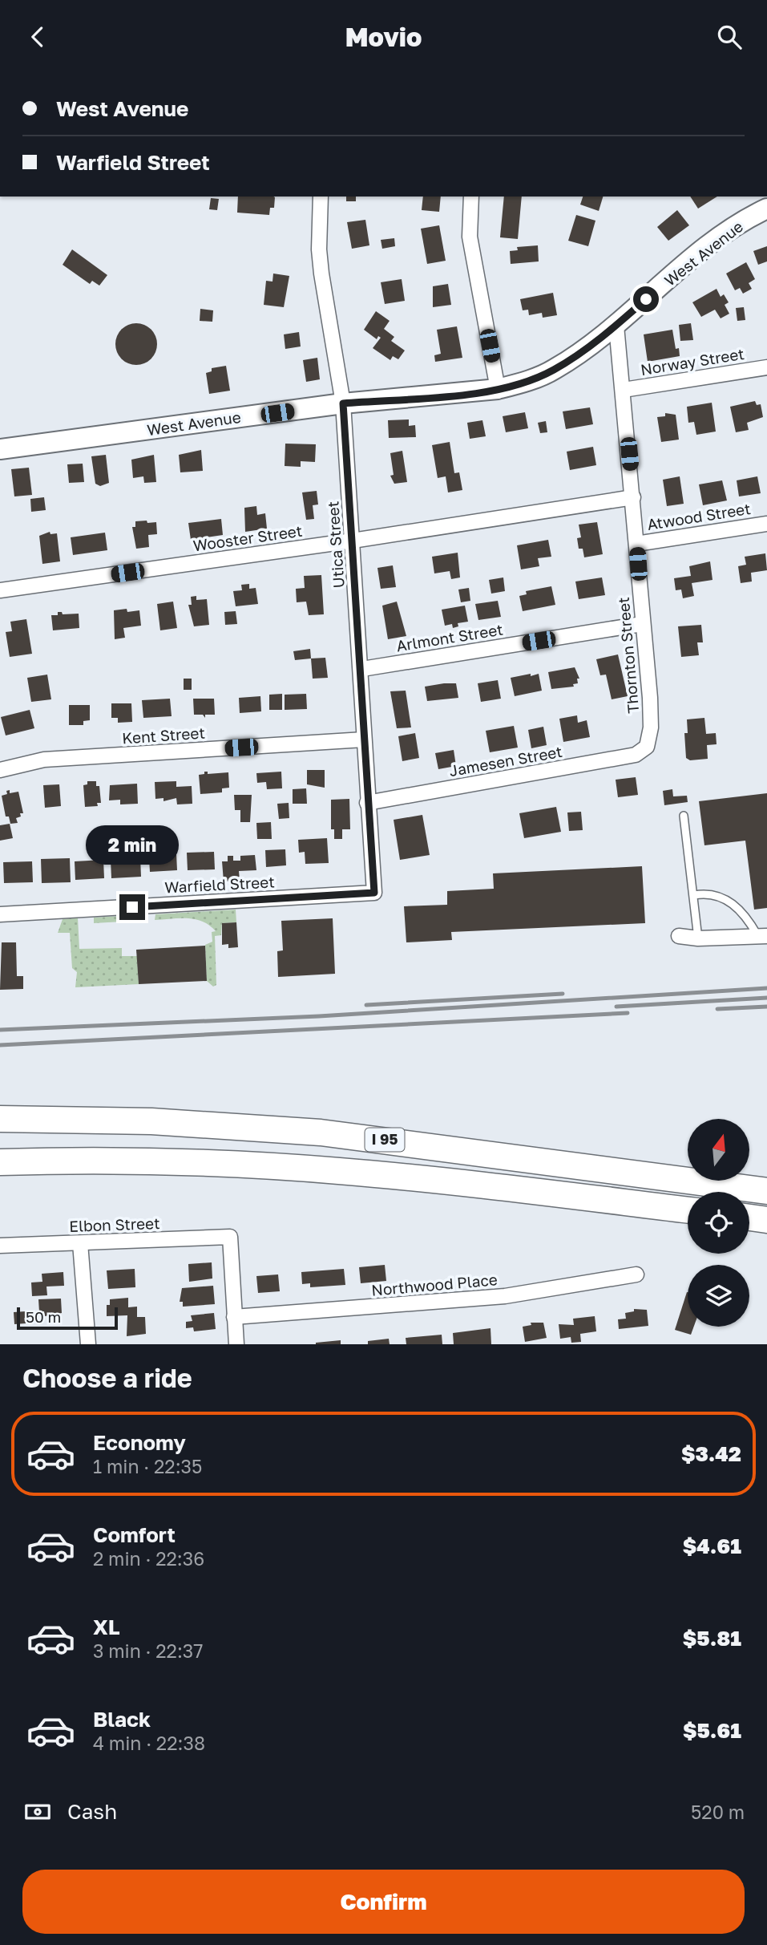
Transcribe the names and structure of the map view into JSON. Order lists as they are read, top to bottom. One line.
{"streets":{"highway":["I 95"],"street":["West Avenue","Norway Street","Atwood Street","Wooster Street","Utica Street","Arlmont Street","Thornton Street","Kent Street","Jamesen Street","Warfield Street","Elbon Street","Northwood Place"]},"crossings":[["West Avenue","Utica Street"],["West Avenue","Thornton Street"],["Norway Street","Thornton Street"],["Atwood Street","Thornton Street"],["Wooster Street","Utica Street"],["Wooster Street","Thornton Street"],["Utica Street","Arlmont Street"],["Utica Street","Kent Street"],["Utica Street","Jamesen Street"],["Utica Street","Warfield Street"],["Arlmont Street","Thornton Street"],["Thornton Street","Jamesen Street"],["Elbon Street","Northwood Place"]],"scale_bar":"50 m","north":"top","page":{"header":"Movio","banner":["West Avenue","Warfield Street"],"bubble":"2 min","scale":"50 m","heading":"Choose a ride","list":[{"name":"Economy","note":"1 min · 22:35","value":"$3.42"},{"name":"Comfort","note":"2 min · 22:36","value":"$4.61"},{"name":"XL","note":"3 min · 22:37","value":"$5.81"},{"name":"Black","note":"4 min · 22:38","value":"$5.61"}],"pay":["Cash","520 m"],"buttons":"Confirm"}}
